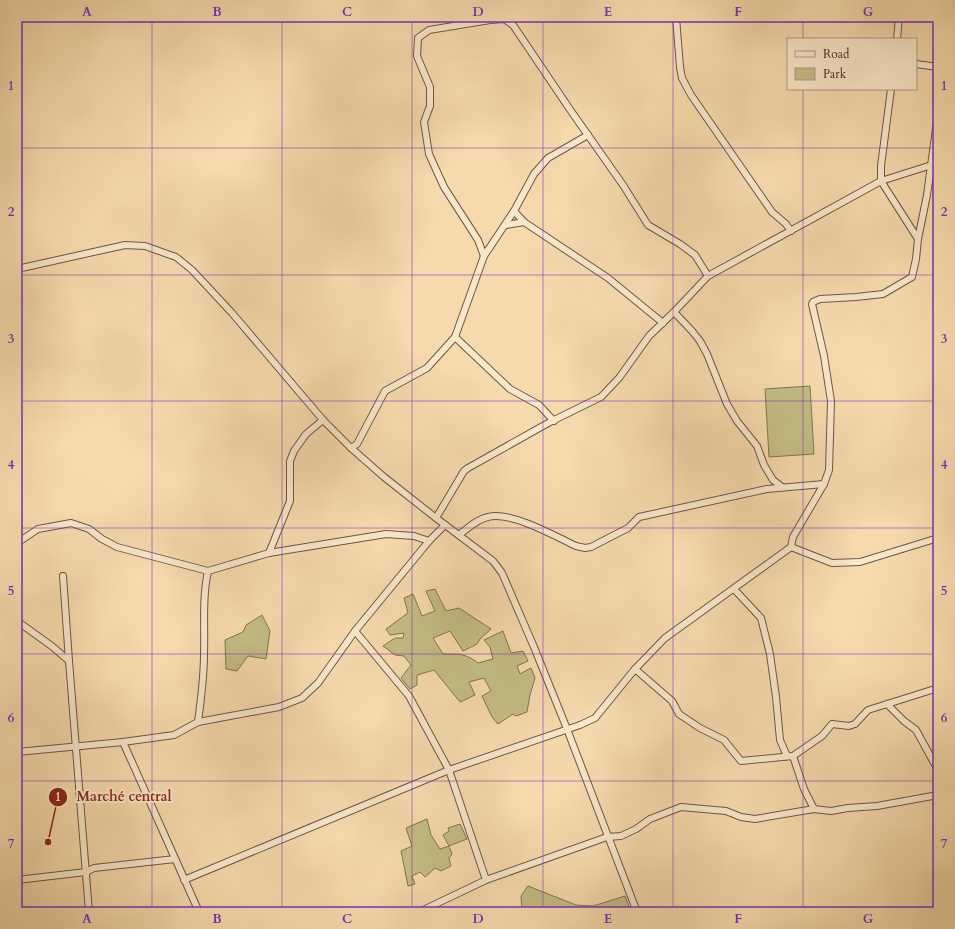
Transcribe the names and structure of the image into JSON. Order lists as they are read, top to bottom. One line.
{"places":["Marché central"],"legend":["Road","Park"],"grid":{"columns":["A","B","C","D","E","F","G"],"rows":["1","2","3","4","5","6","7"]}}
